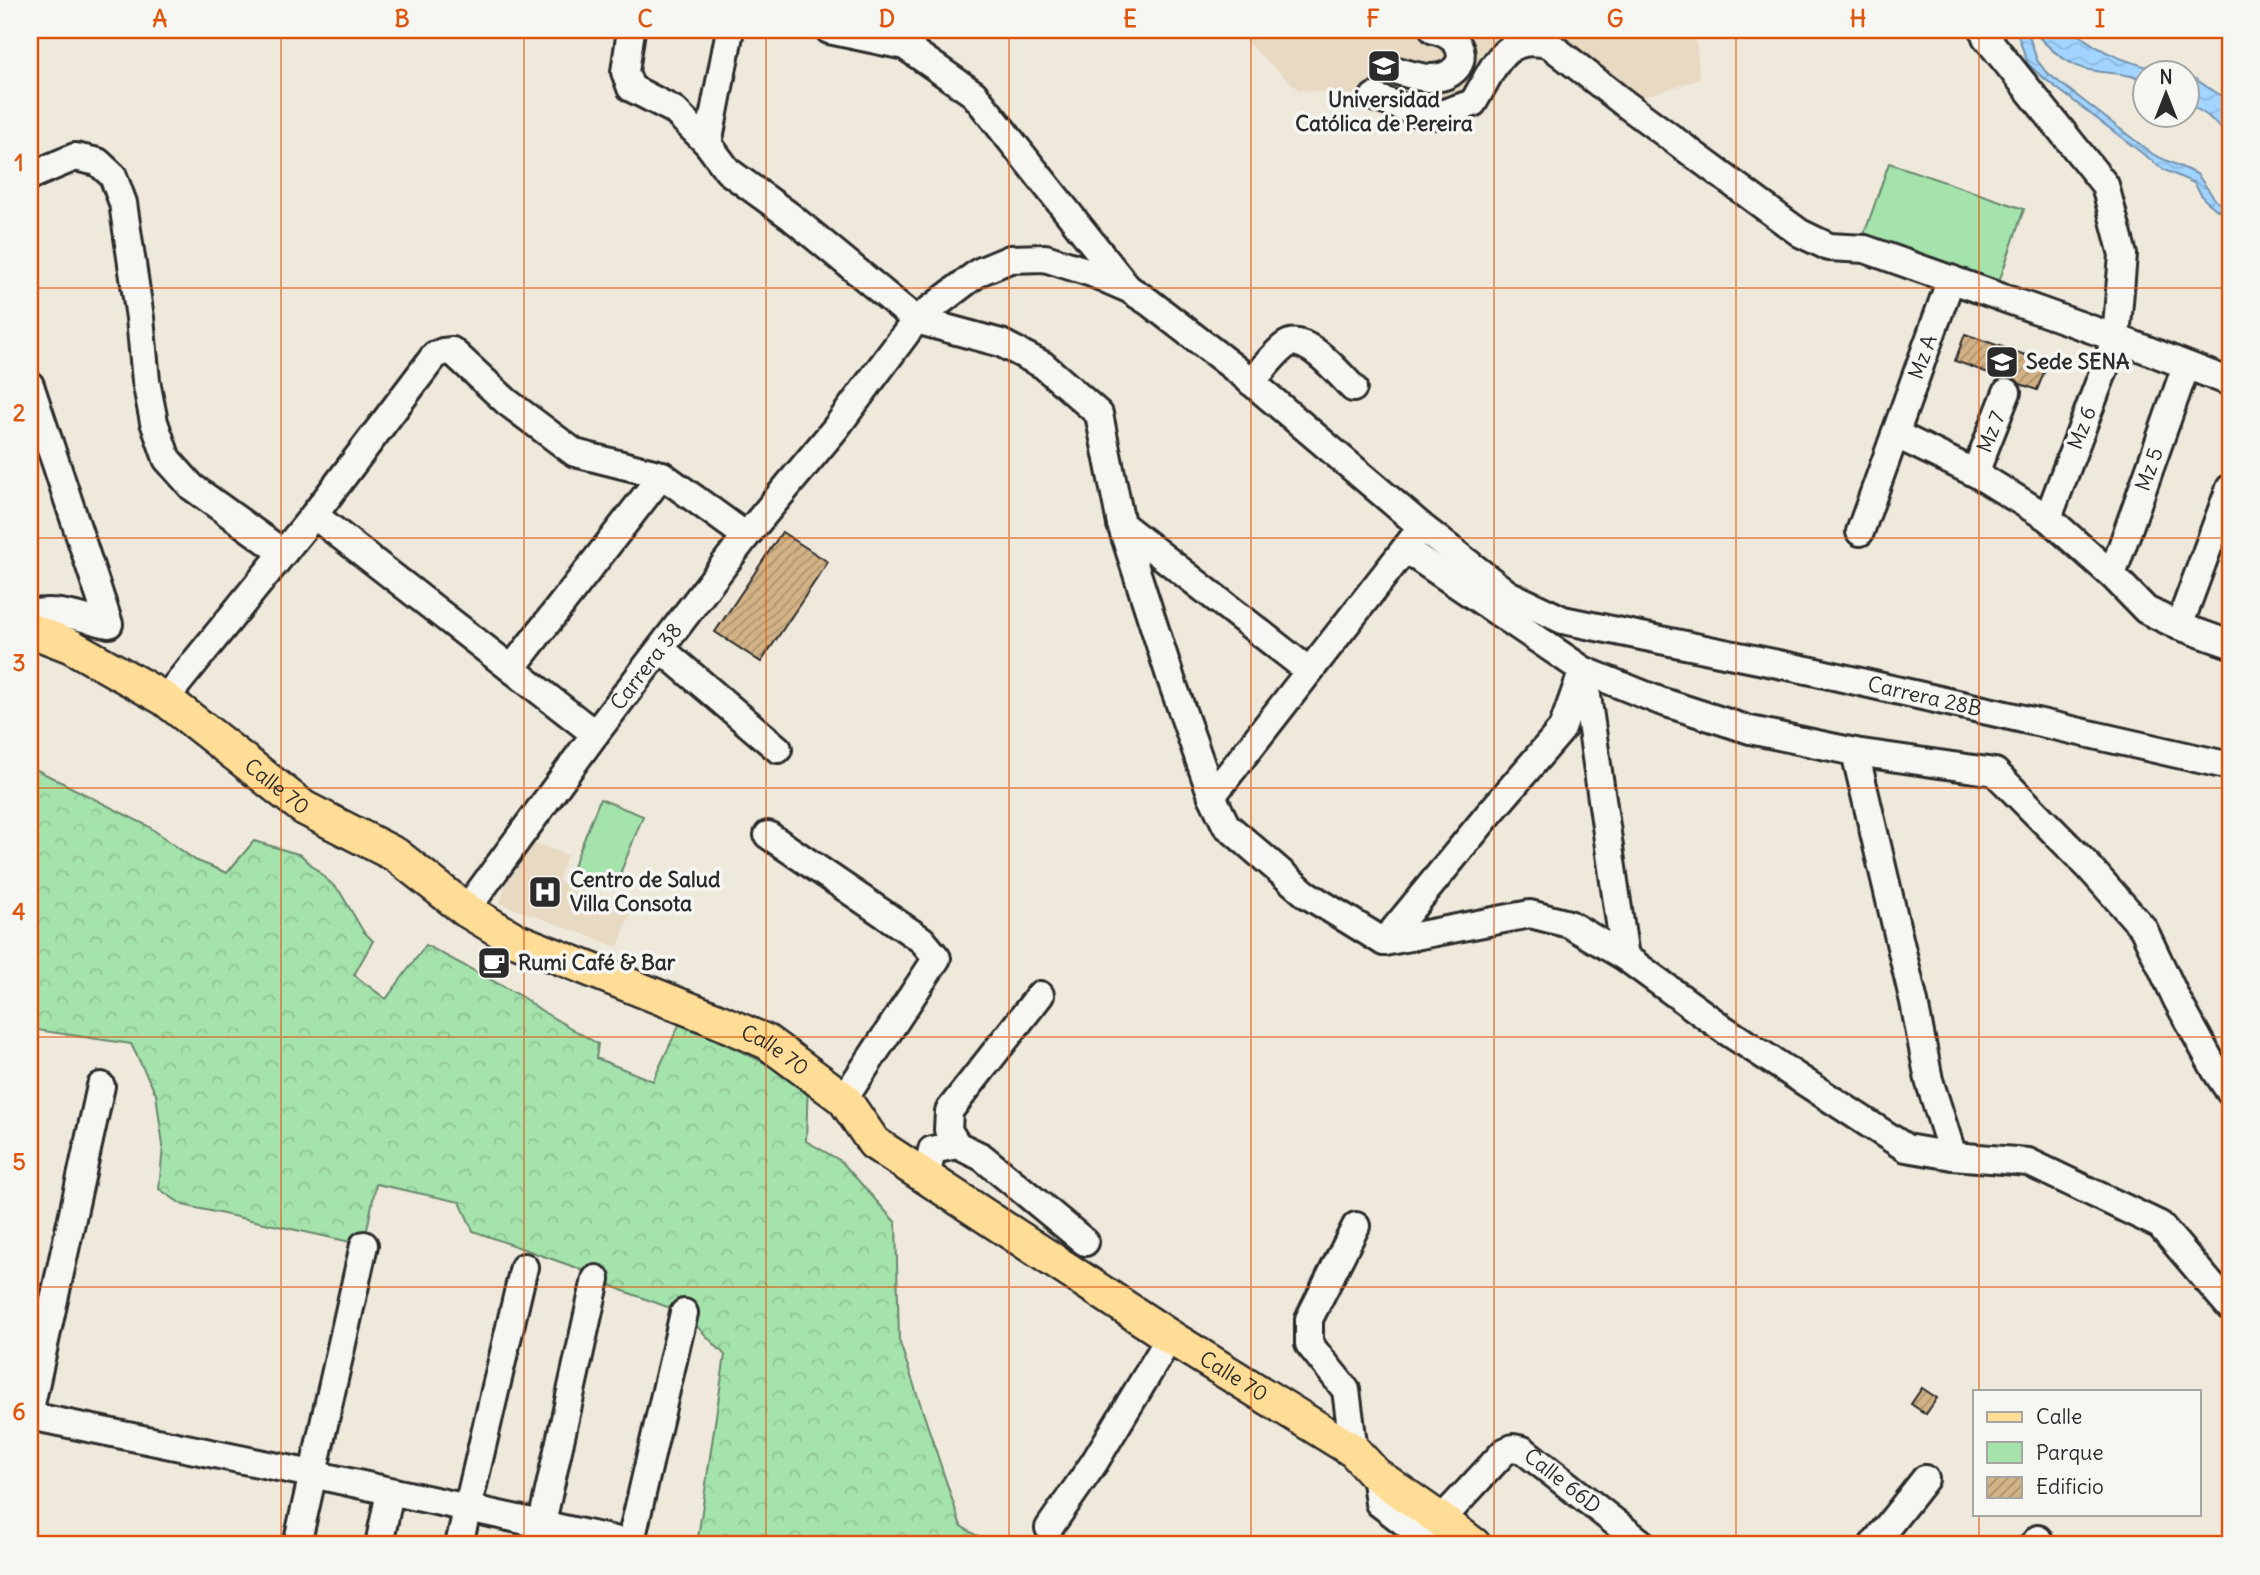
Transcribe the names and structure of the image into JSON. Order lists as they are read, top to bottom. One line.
{"streets":{"main road":["Calle 70"],"street":["Mz A","Mz 6","Mz 7","Mz 5","Carrera 38","Carrera 28B","Calle 66D"]},"crossings":[["Carrera 38","Carrera 28B"],["Carrera 38","Calle 70"],["Calle 70","Calle 66D"]],"places":{"school or university":["Universidad Católica de Pereira","Sede SENA"],"hospital":["Centro de Salud Villa Consota"],"cafe":["Rumi Café & Bar"]},"legend":["Calle","Parque","Edificio"],"north":"top","grid":{"columns":["A","B","C","D","E","F","G","H","I"],"rows":["1","2","3","4","5","6"]}}
